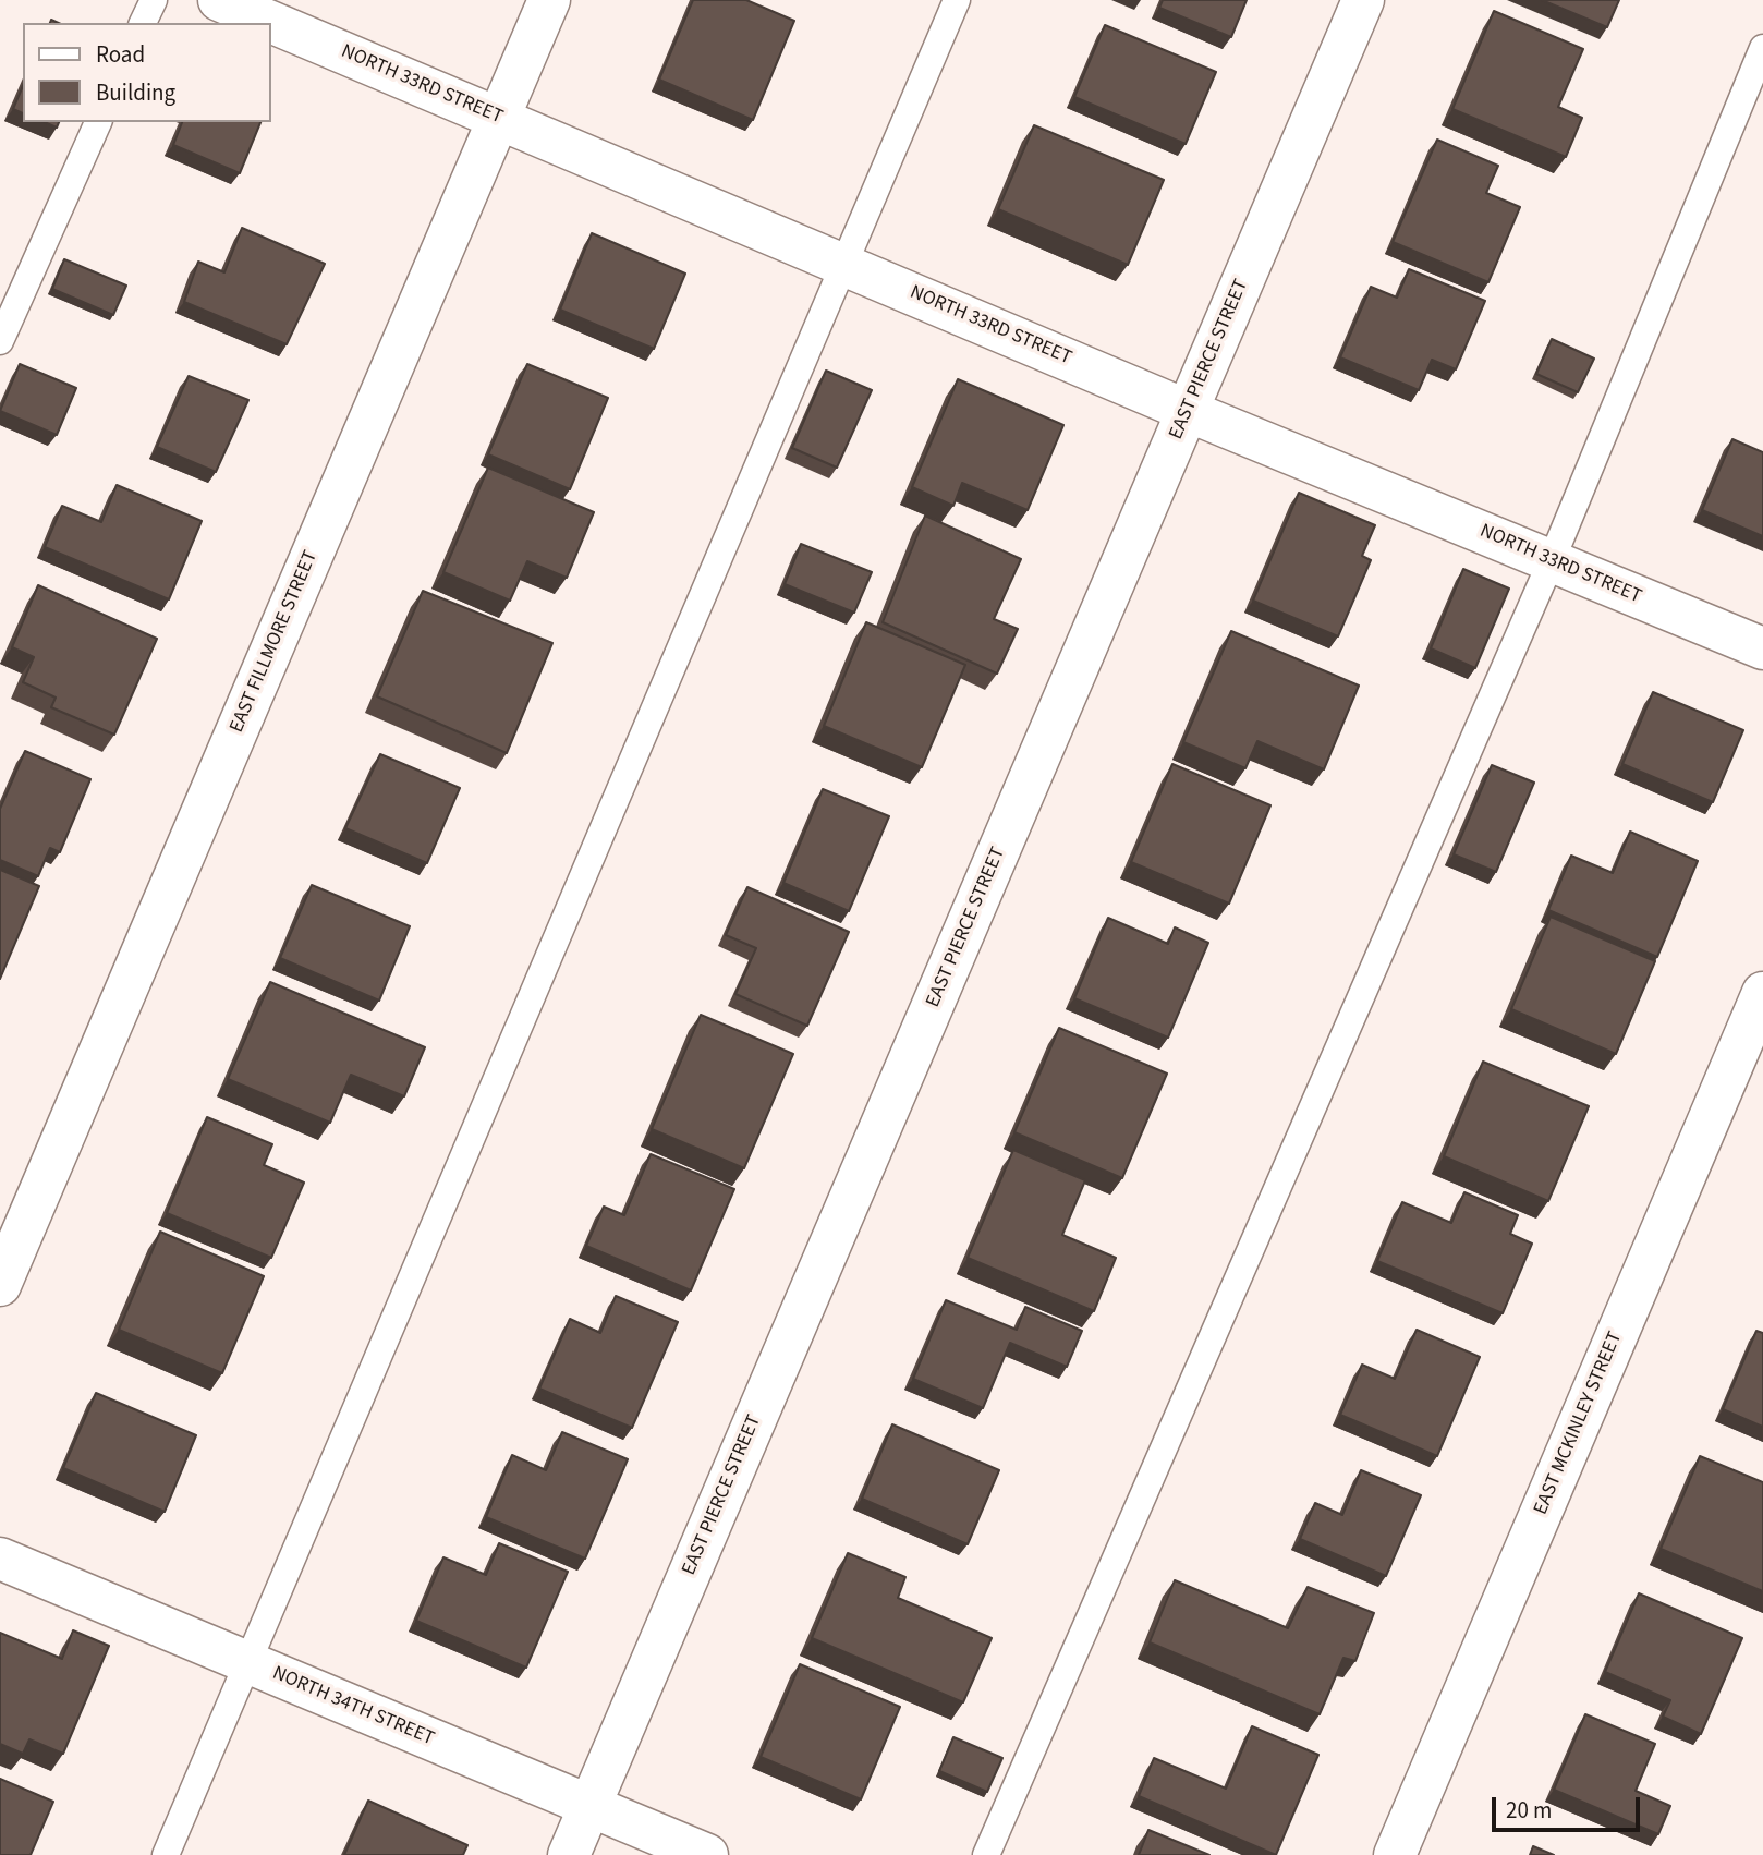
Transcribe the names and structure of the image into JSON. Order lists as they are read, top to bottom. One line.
{"streets":{"street":["NORTH 33RD STREET","EAST PIERCE STREET","EAST FILLMORE STREET","EAST MCKINLEY STREET","NORTH 34TH STREET"]},"crossings":[["NORTH 33RD STREET","EAST PIERCE STREET"],["NORTH 33RD STREET","EAST FILLMORE STREET"],["EAST PIERCE STREET","NORTH 34TH STREET"]],"legend":["Road","Building"],"scale_bar":"20 m"}
